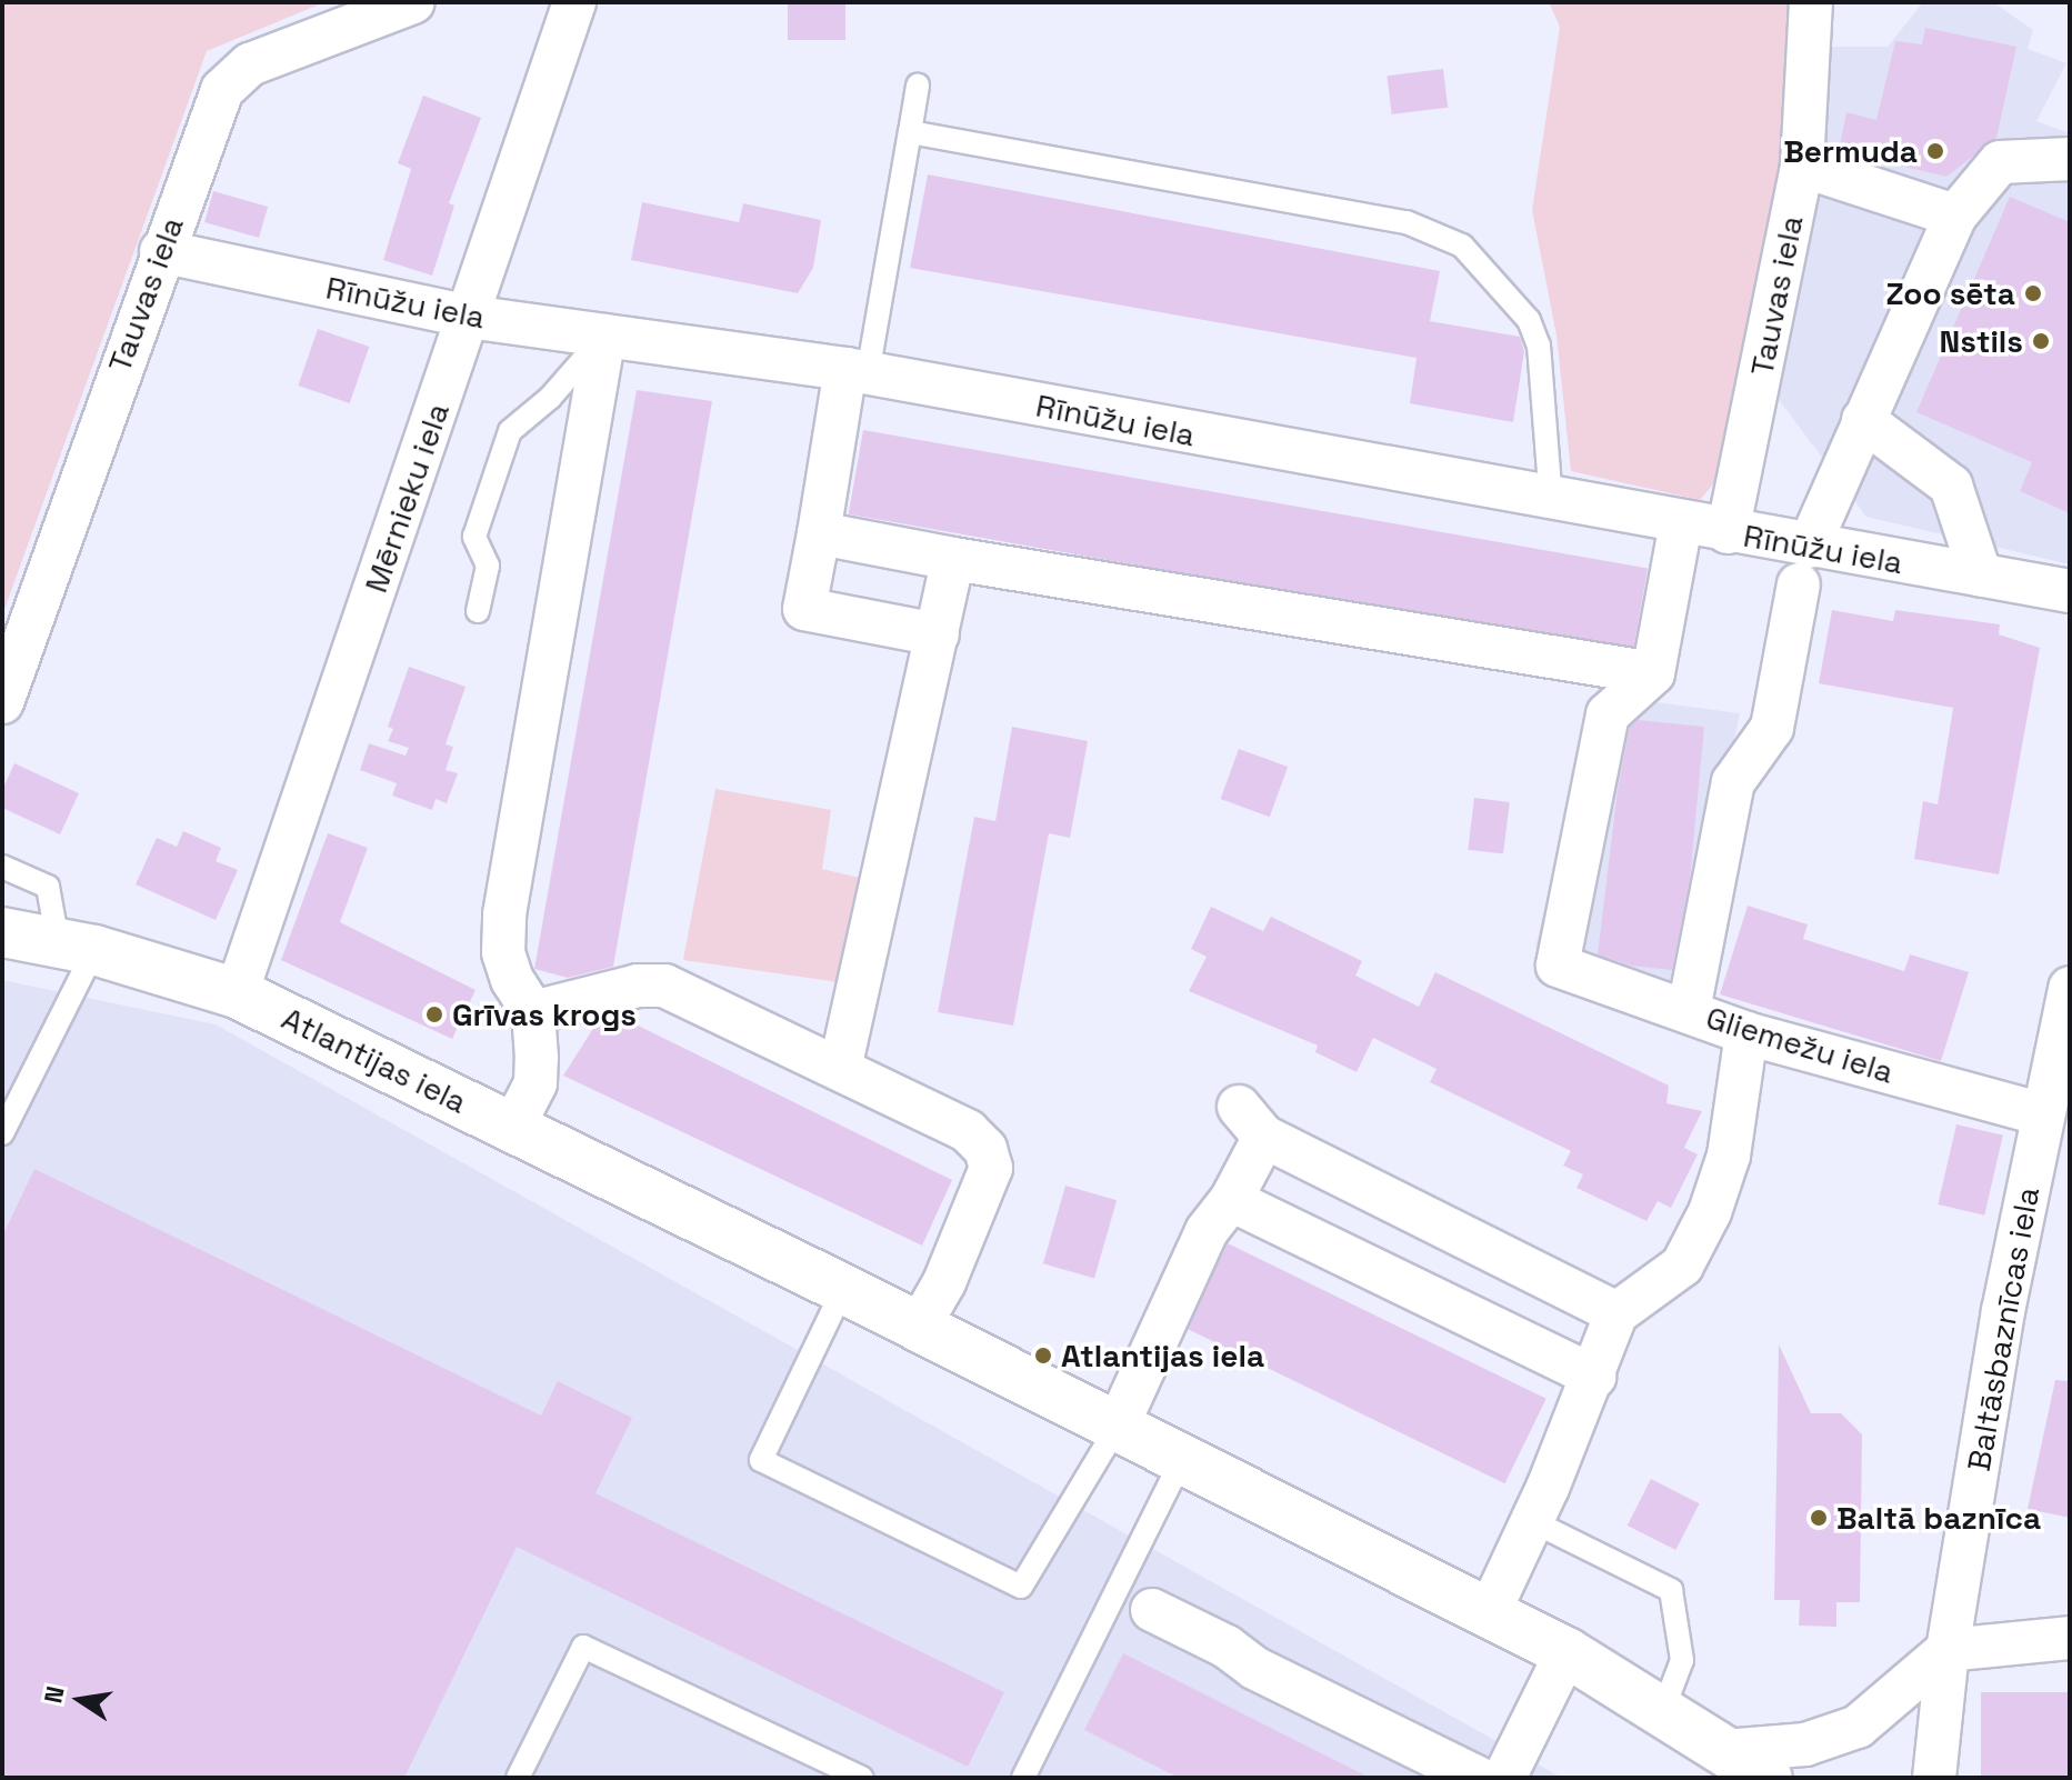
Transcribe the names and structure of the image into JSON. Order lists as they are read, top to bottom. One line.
{"streets":{"main road":["Atlantijas iela"],"street":["Tauvas iela","Rīnūžu iela","Mērnieku iela","Gliemežu iela","Baltāsbaznīcas iela"]},"crossings":[["Tauvas iela","Rīnūžu iela"],["Rīnūžu iela","Mērnieku iela"],["Mērnieku iela","Atlantijas iela"],["Gliemežu iela","Baltāsbaznīcas iela"]],"places":["Bermuda","Zoo sēta","Nstils","Grīvas krogs","Atlantijas iela","Baltā baznīca"],"north":"left"}
